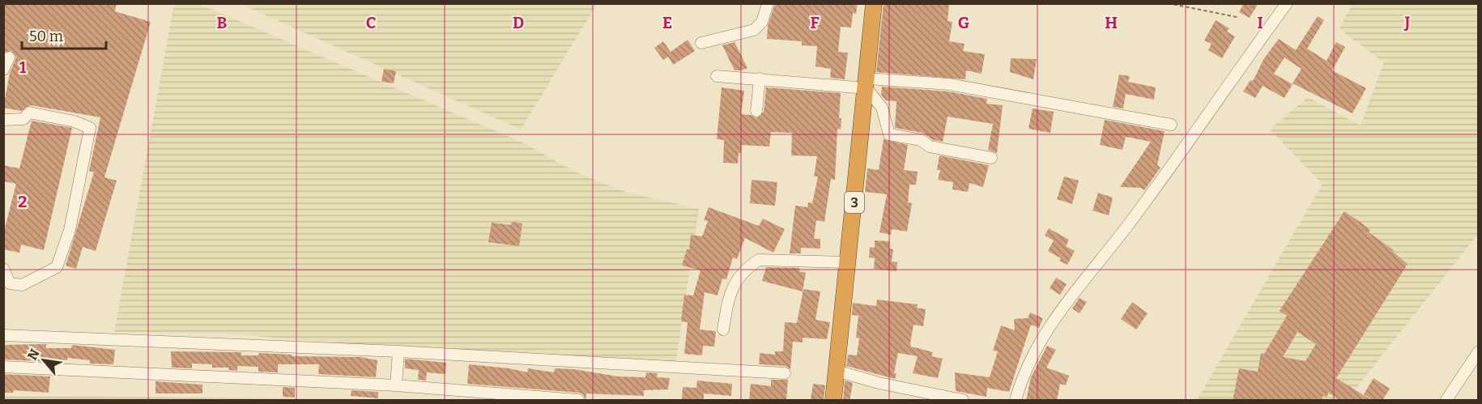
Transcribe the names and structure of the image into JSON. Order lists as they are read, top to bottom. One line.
{"streets":{"highway":["3"]},"scale_bar":"50 m","north":"top left","grid":{"columns":["B","C","D","E","F","G","H","I","J"],"rows":["1","2"]}}
